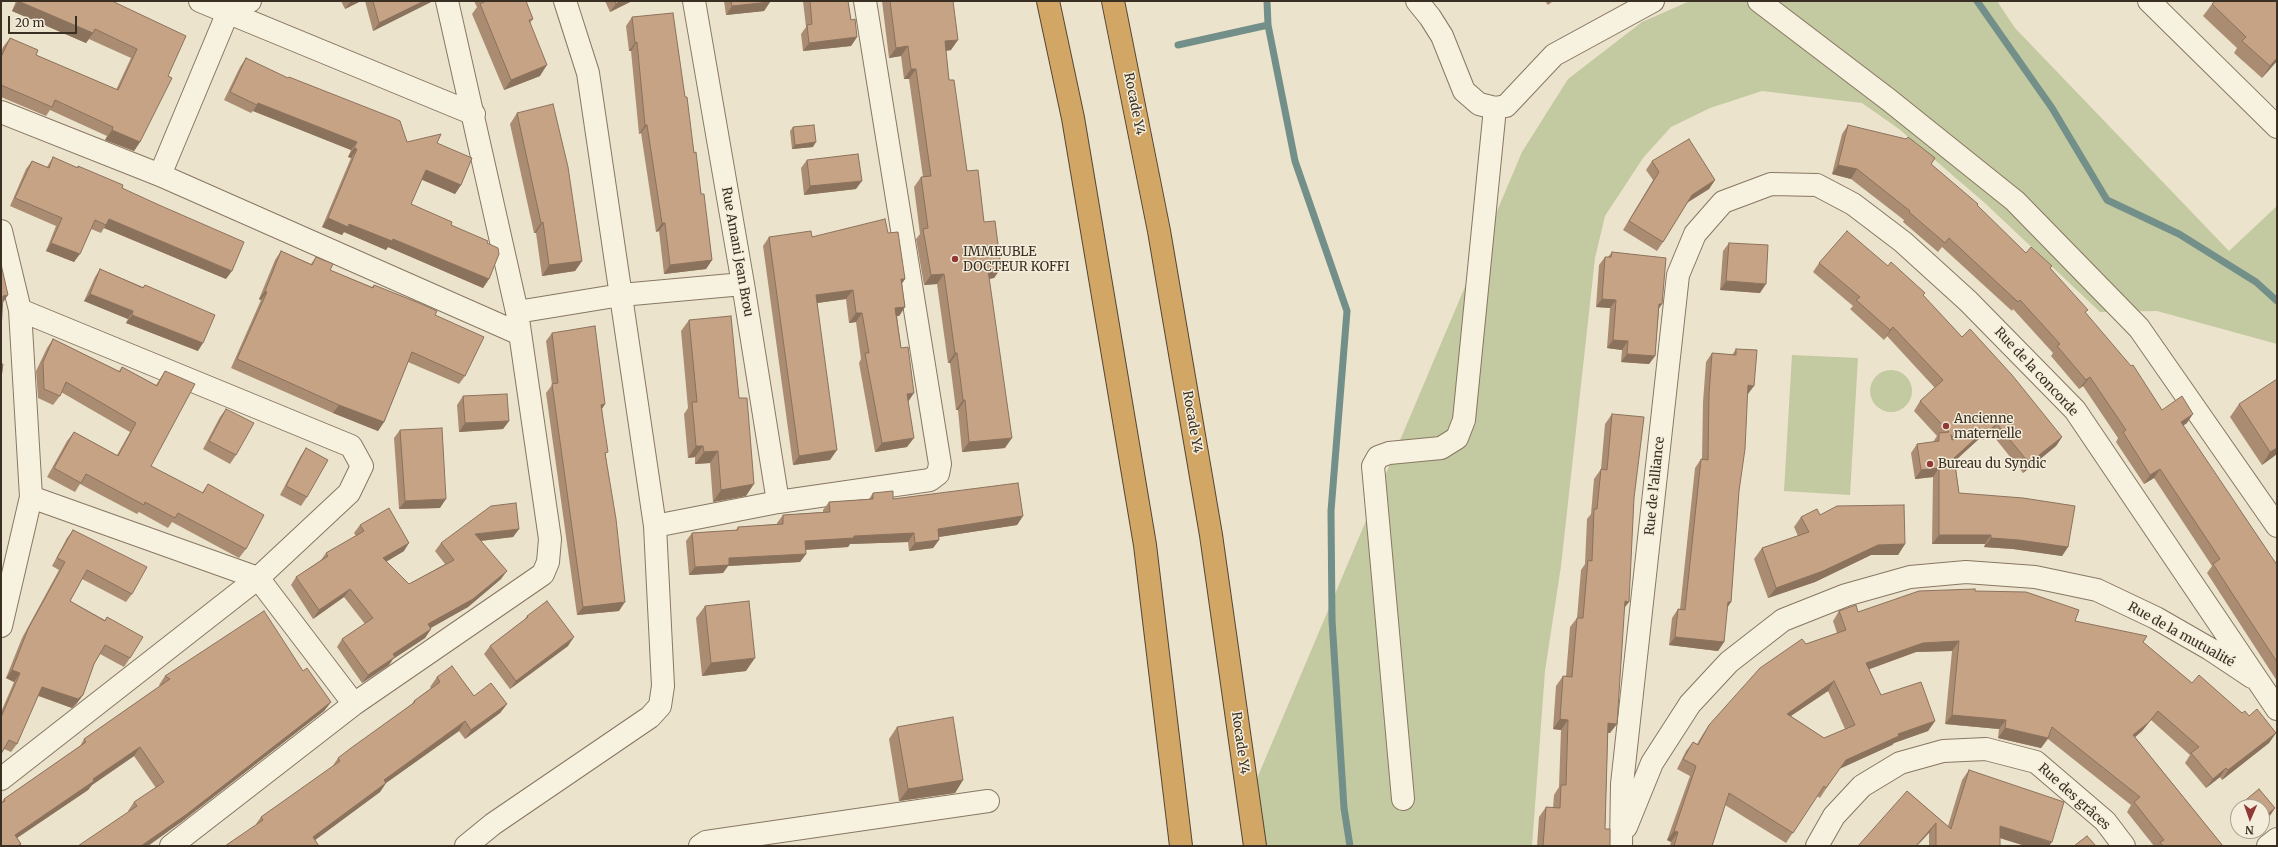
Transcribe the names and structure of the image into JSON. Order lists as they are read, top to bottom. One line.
{"streets":{"highway":["Rocade Y4"],"street":["Rue Amani Jean Brou","Rue de la concorde","Rue de l'alliance","Rue de la mutualité","Rue des grâces"]},"crossings":[["Rue de la concorde","Rue de l'alliance"],["Rue de la concorde","Rue de la mutualité"],["Rue de l'alliance","Rue de la mutualité"]],"places":["IMMEUBLE DOCTEUR KOFFI","Ancienne maternelle","Bureau du Syndic"],"scale_bar":"20 m","north":"bottom"}
